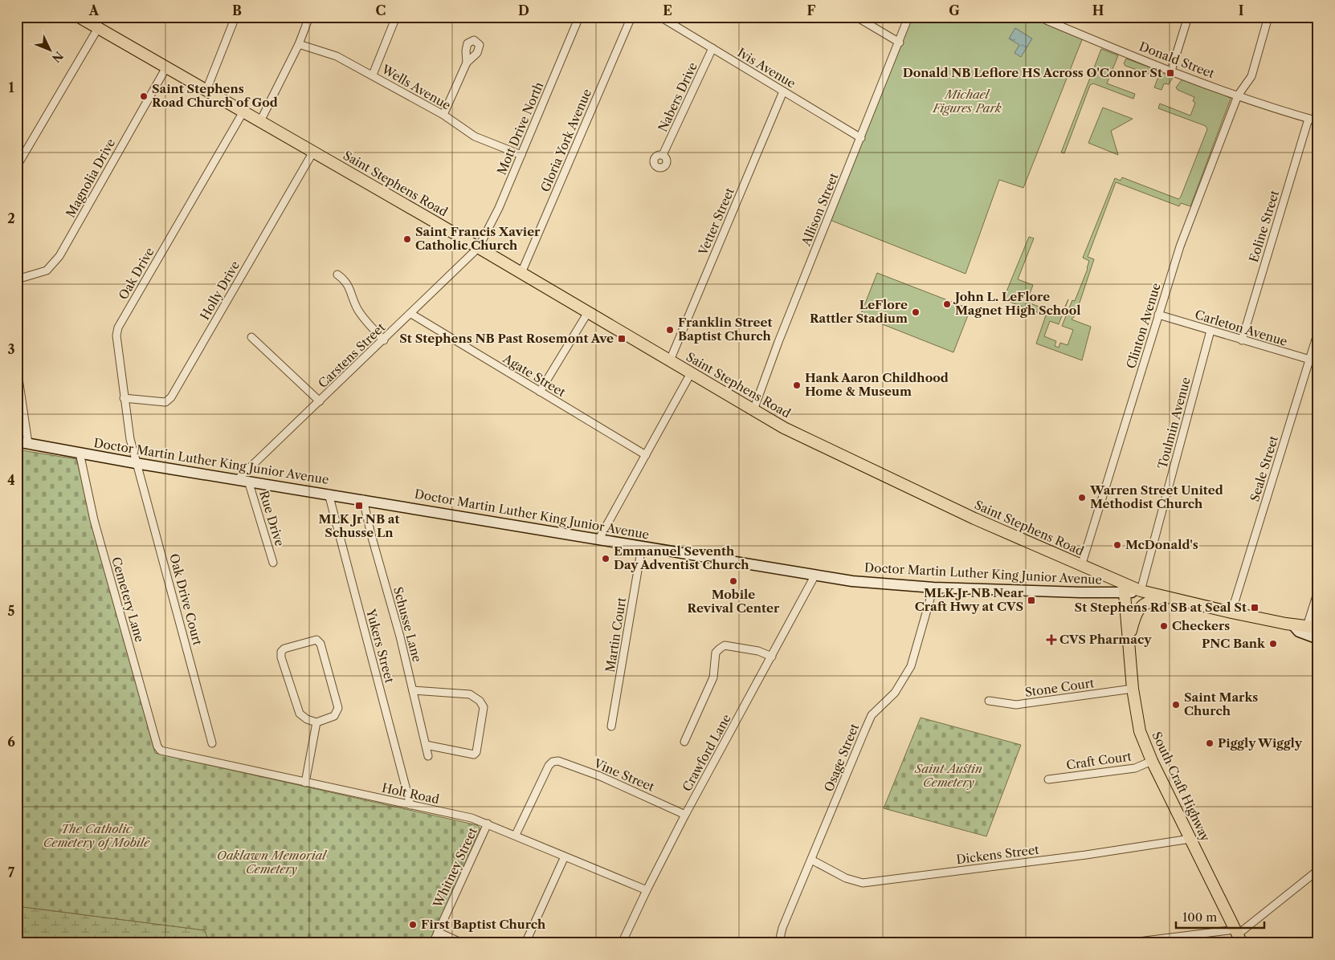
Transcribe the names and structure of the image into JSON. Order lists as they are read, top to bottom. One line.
{"streets":{"main road":["Saint Stephens Road","Doctor Martin Luther King Junior Avenue","South Craft Highway"],"street":["Donald Street","Ivis Avenue","Wells Avenue","Nabers Drive","Mott Drive North","Gloria York Avenue","Magnolia Drive","Allison Street","Vetter Street","Eoline Street","Oak Drive","Holly Drive","Clinton Avenue","Carleton Avenue","Carstens Street","Agate Street","Toulmin Avenue","Seale Street","Rue Drive","Cemetery Lane","Oak Drive Court","Schusse Lane","Martin Court","Yukers Street","Stone Court","Crawford Lane","Osage Street","Craft Court","Vine Street","Holt Road","Dickens Street","Whitney Street"]},"crossings":[["Donald Street","Eoline Street"],["Donald Street","Clinton Avenue"],["Ivis Avenue","Nabers Drive"],["Ivis Avenue","Allison Street"],["Ivis Avenue","Vetter Street"],["Wells Avenue","Mott Drive North"],["Mott Drive North","Saint Stephens Road"],["Mott Drive North","Carstens Street"],["Gloria York Avenue","Saint Stephens Road"],["Magnolia Drive","Saint Stephens Road"],["Saint Stephens Road","Allison Street"],["Saint Stephens Road","Vetter Street"],["Saint Stephens Road","Oak Drive"],["Saint Stephens Road","Holly Drive"],["Saint Stephens Road","Clinton Avenue"],["Saint Stephens Road","Carstens Street"],["Saint Stephens Road","Toulmin Avenue"],["Saint Stephens Road","Doctor Martin Luther King Junior Avenue"],["Saint Stephens Road","Seale Street"],["Saint Stephens Road","South Craft Highway"],["Eoline Street","Carleton Avenue"],["Oak Drive","Holly Drive"],["Oak Drive","Doctor Martin Luther King Junior Avenue"],["Oak Drive","Oak Drive Court"],["Clinton Avenue","Carleton Avenue"],["Carleton Avenue","Toulmin Avenue"],["Carleton Avenue","Seale Street"],["Carstens Street","Agate Street"],["Carstens Street","Doctor Martin Luther King Junior Avenue"],["Carstens Street","Rue Drive"],["Doctor Martin Luther King Junior Avenue","Rue Drive"],["Doctor Martin Luther King Junior Avenue","Cemetery Lane"],["Doctor Martin Luther King Junior Avenue","Oak Drive Court"],["Doctor Martin Luther King Junior Avenue","Schusse Lane"],["Doctor Martin Luther King Junior Avenue","Martin Court"],["Doctor Martin Luther King Junior Avenue","Yukers Street"],["Doctor Martin Luther King Junior Avenue","Crawford Lane"],["Doctor Martin Luther King Junior Avenue","Osage Street"],["Doctor Martin Luther King Junior Avenue","South Craft Highway"],["Cemetery Lane","Holt Road"],["Yukers Street","Holt Road"],["Stone Court","South Craft Highway"],["Crawford Lane","Vine Street"],["Crawford Lane","Holt Road"],["Osage Street","Dickens Street"],["Craft Court","South Craft Highway"],["Vine Street","Holt Road"],["South Craft Highway","Dickens Street"],["Holt Road","Whitney Street"]],"parks":["Michael Figures Park","Saint Austin Cemetery","The Catholic Cemetery of Mobile","Oaklawn Memorial Cemetery"],"places":{"transit":["Donald NB Leflore HS Across O'Connor St","St Stephens NB Past Rosemont Ave","MLK Jr NB at Schusse Ln","MLK Jr NB Near Craft Hwy at CVS","St Stephens Rd SB at Seal St"],"other":["Saint Stephens Road Church of God","Saint Francis Xavier Catholic Church","John L. LeFlore Magnet High School","LeFlore Rattler Stadium","Franklin Street Baptist Church","Hank Aaron Childhood Home & Museum","Warren Street United Methodist Church","McDonald's","Emmanuel Seventh Day Adventist Church","Mobile Revival Center","Checkers","PNC Bank","Saint Marks Church","Piggly Wiggly","First Baptist Church"],"health":["CVS Pharmacy"]},"scale_bar":"100 m","north":"bottom right","grid":{"columns":["A","B","C","D","E","F","G","H","I"],"rows":["1","2","3","4","5","6","7"]}}
